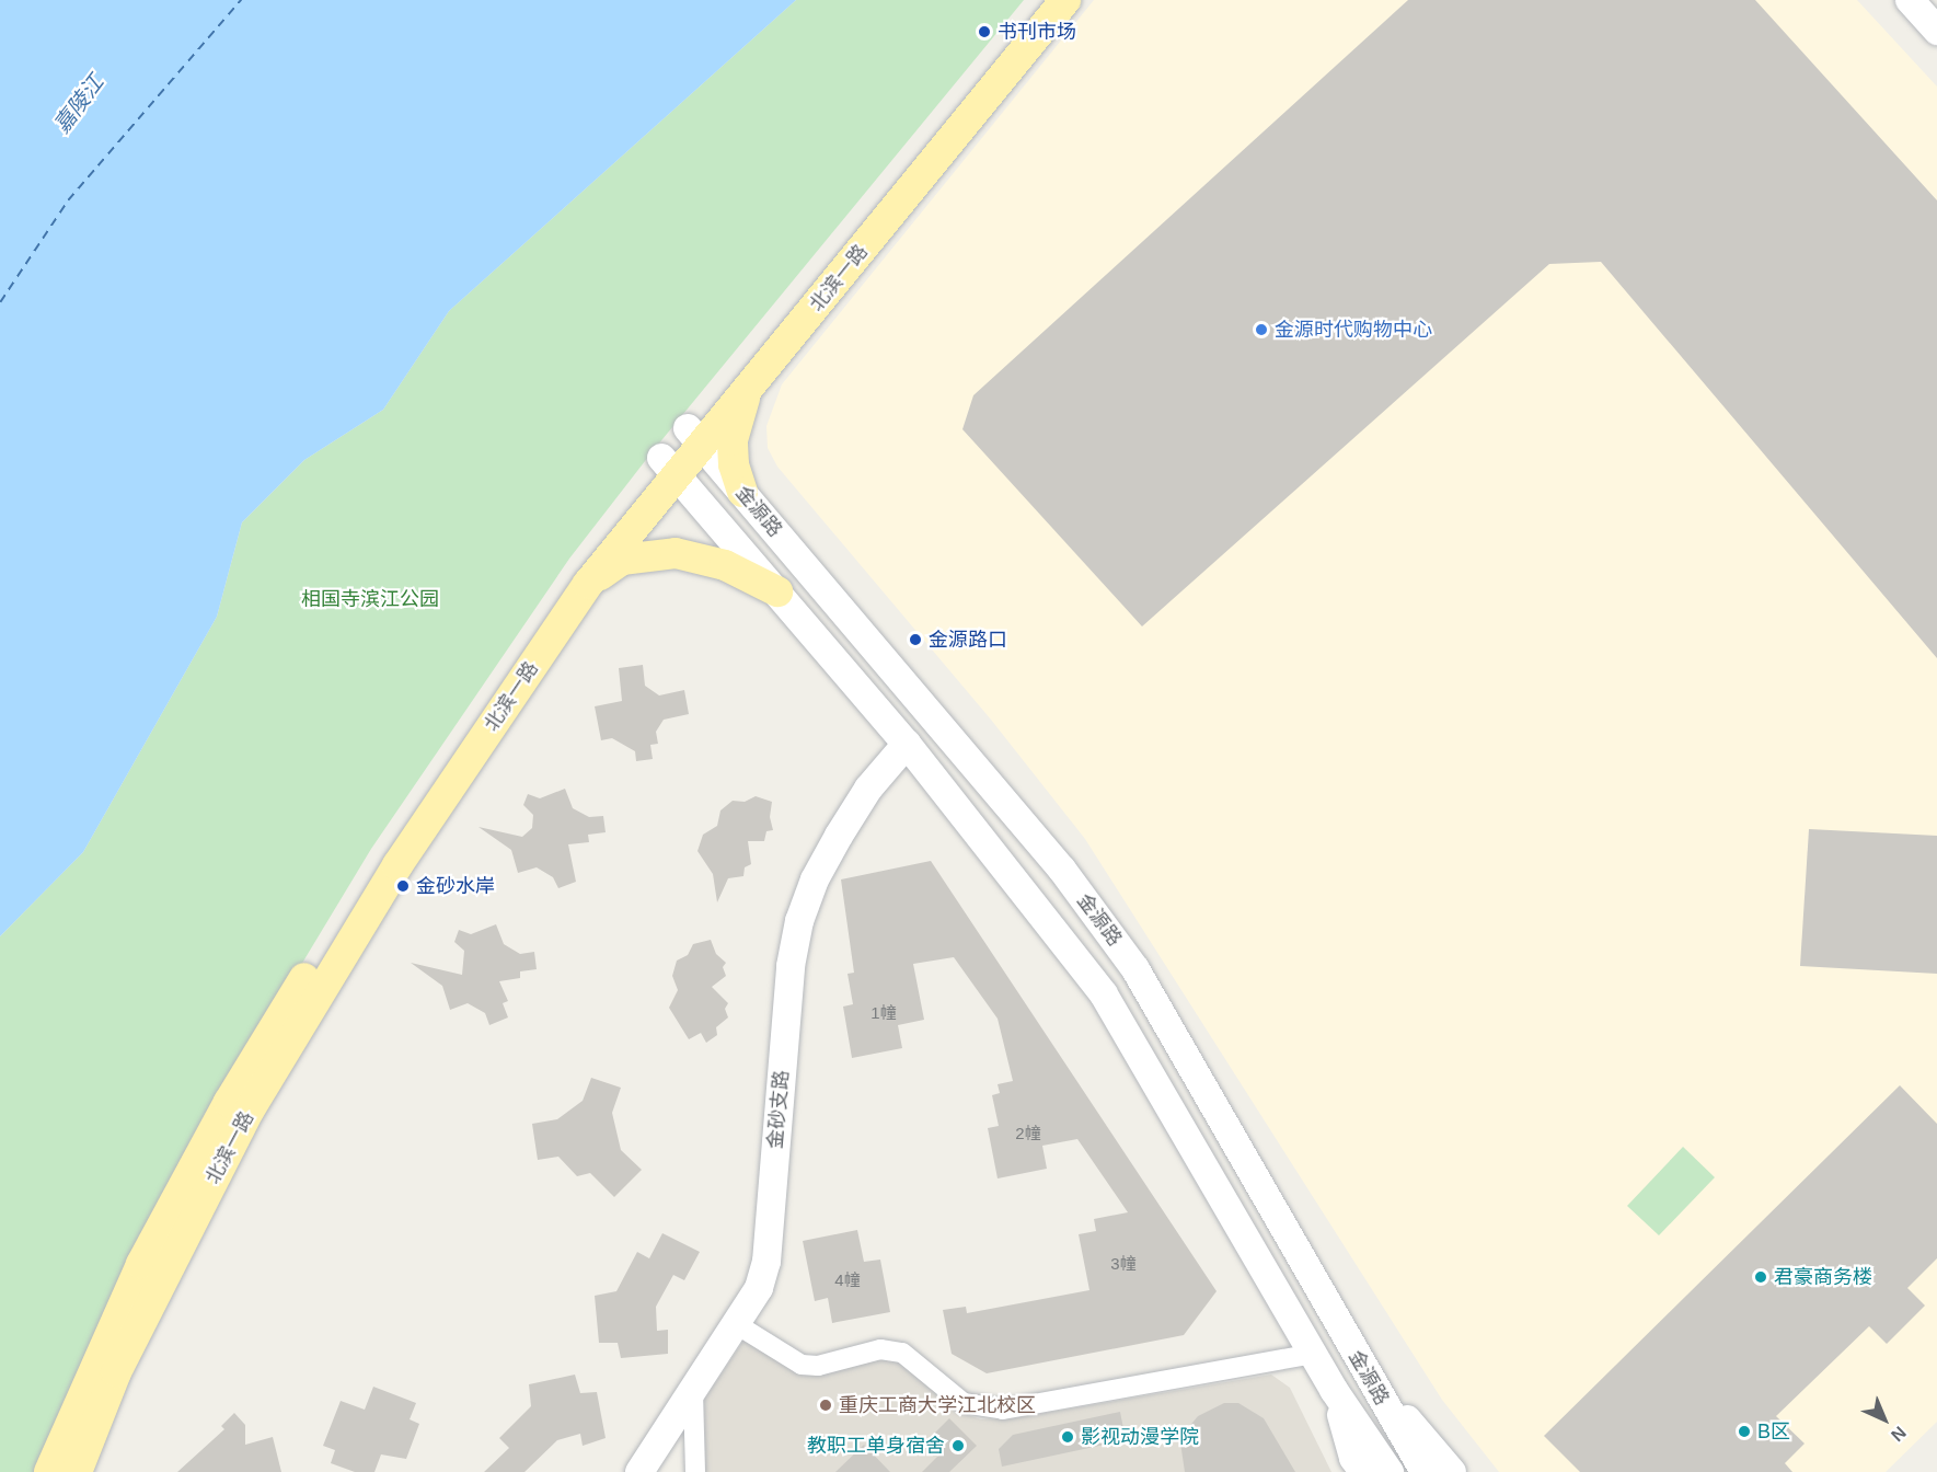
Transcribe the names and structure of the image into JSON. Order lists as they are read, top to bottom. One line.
{"streets":{"main road":["北滨一路","金源路","金砂支路"]},"crossings":[["北滨一路","金源路"],["金源路","金砂支路"]],"water":["嘉陵江"],"parks":["相国寺滨江公园"],"places":["书刊市场","金源时代购物中心","金源路口","金砂水岸","君豪商务楼","重庆工商大学江北校区","B区","影视动漫学院","教职工单身宿舍"],"house_numbers":["1幢","2幢","3幢","4幢"],"north":"bottom right"}
